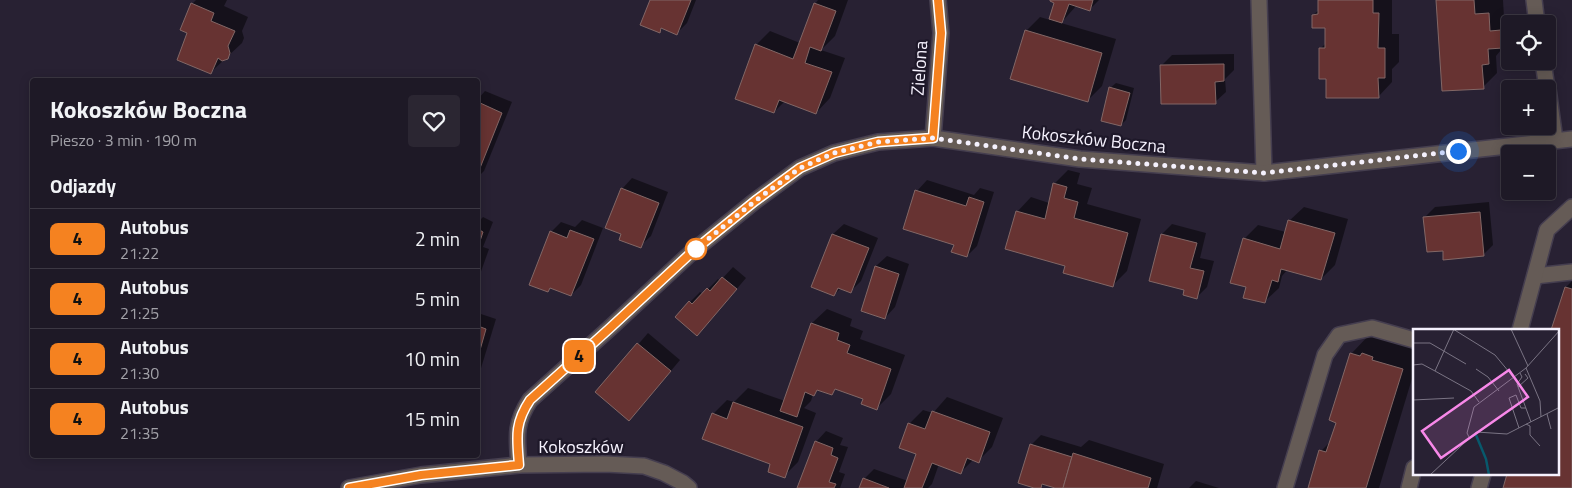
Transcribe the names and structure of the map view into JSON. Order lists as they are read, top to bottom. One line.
{"streets":{"street":["Zielona","Kokoszków Boczna","Kokoszków"]},"crossings":[["Zielona","Kokoszków Boczna"],["Kokoszków Boczna","Kokoszków"]],"lines":["bus line 4"],"page":{"on_map":"4","map_buttons":["+","−"],"heading":[["Kokoszków Boczna","Pieszo · 3 min · 190 m"],"Odjazdy"],"list":[{"mark":"4","name":"Autobus","note":"21:22","value":"2 min"},{"mark":"4","name":"Autobus","note":"21:25","value":"5 min"},{"mark":"4","name":"Autobus","note":"21:30","value":"10 min"},{"mark":"4","name":"Autobus","note":"21:35","value":"15 min"}]}}
